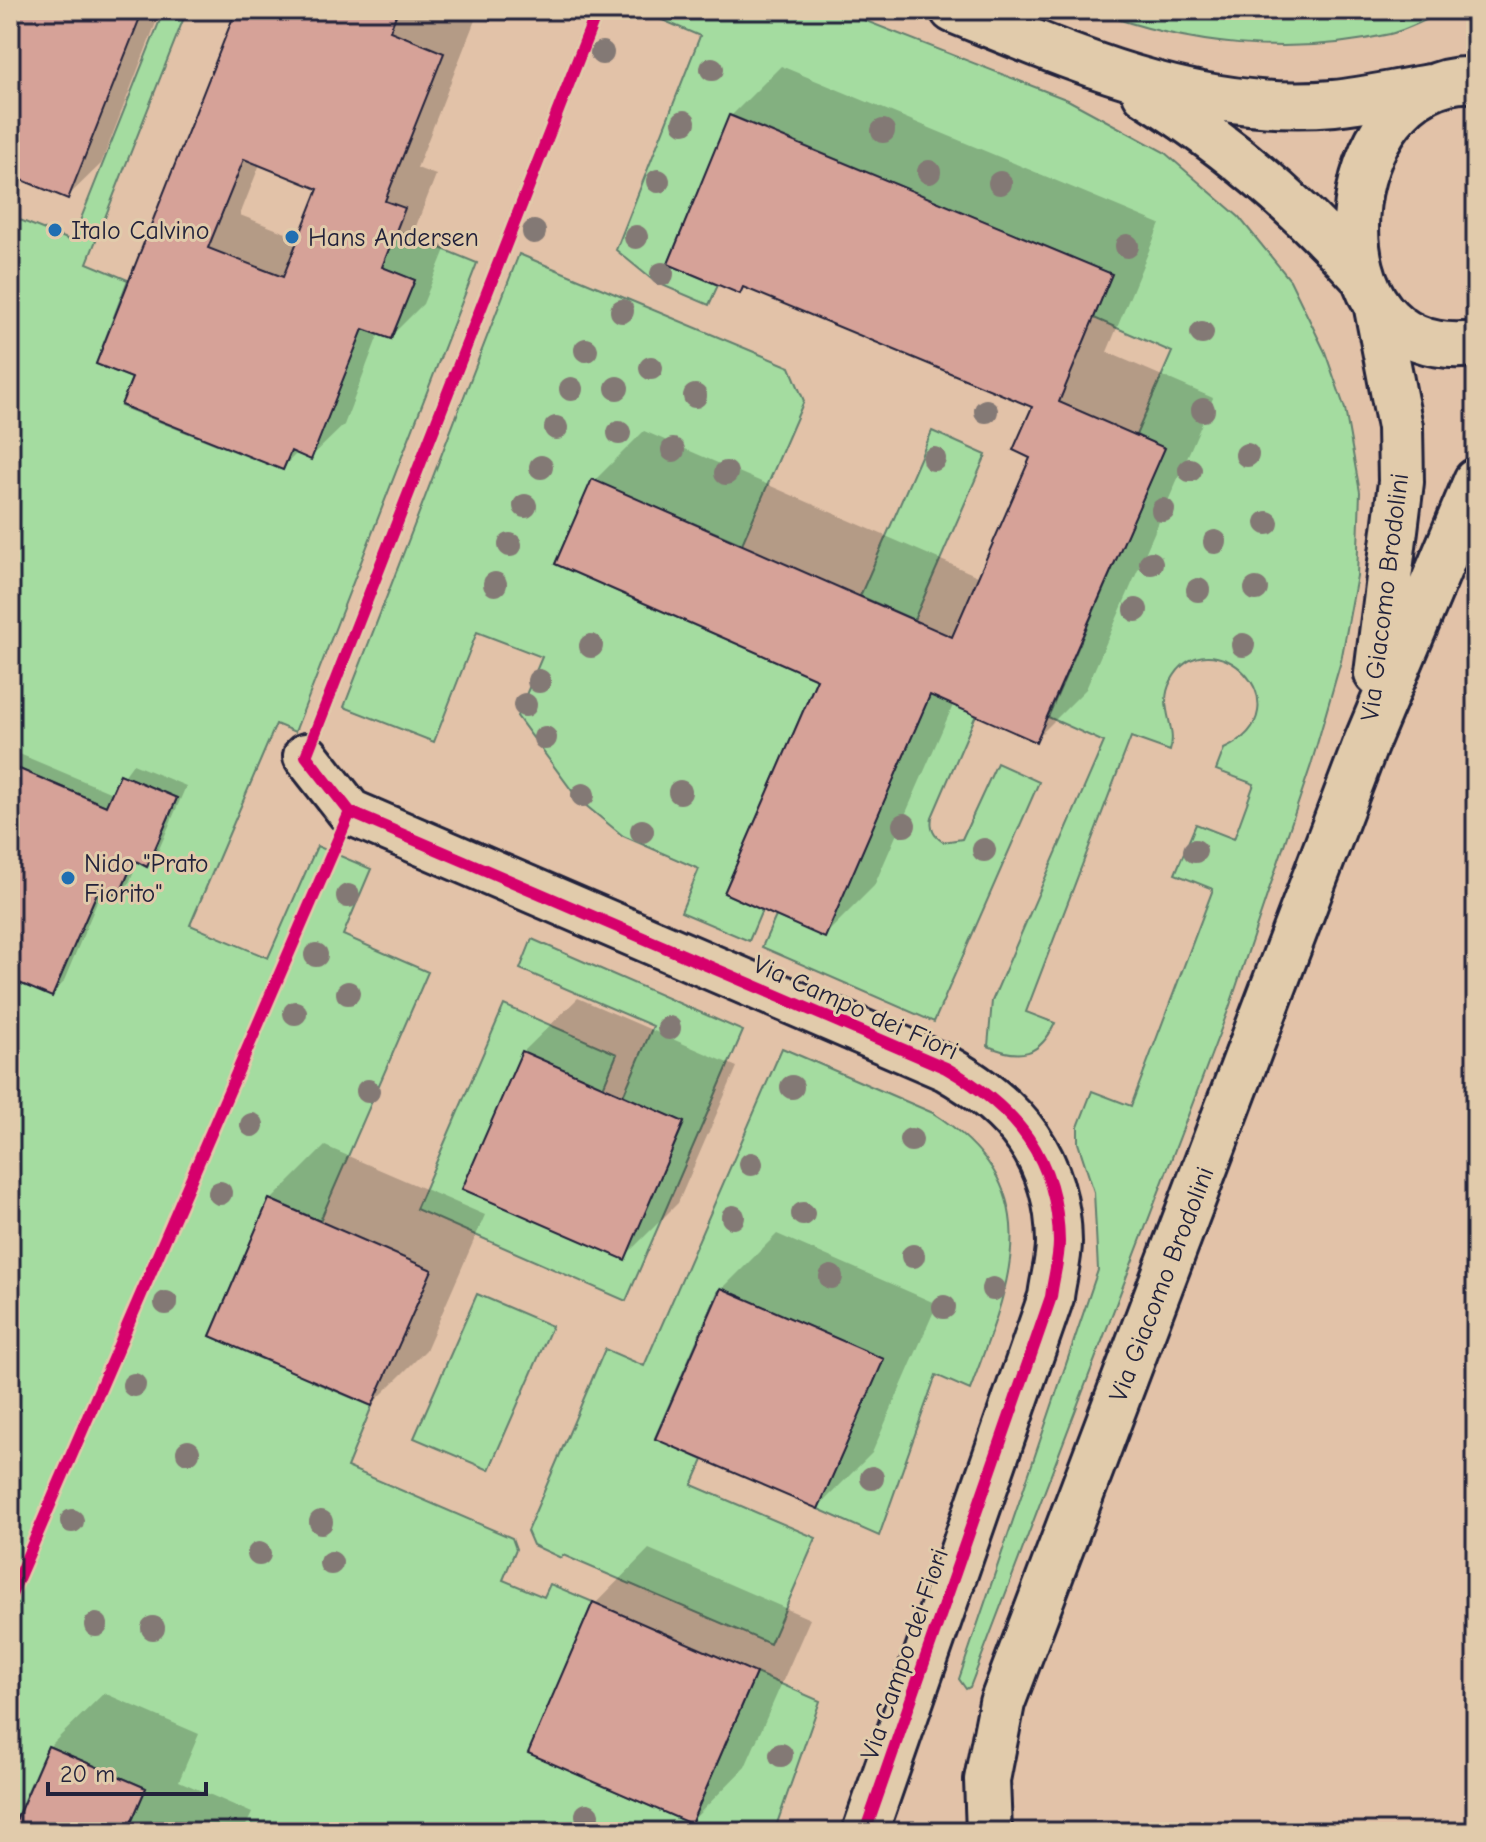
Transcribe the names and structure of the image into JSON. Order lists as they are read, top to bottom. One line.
{"streets":{"street":["Via Giacomo Brodolini","Via Campo dei Fiori"]},"places":["Italo Calvino","Hans Andersen","Nido \"Prato Fiorito\""],"scale_bar":"20 m"}
